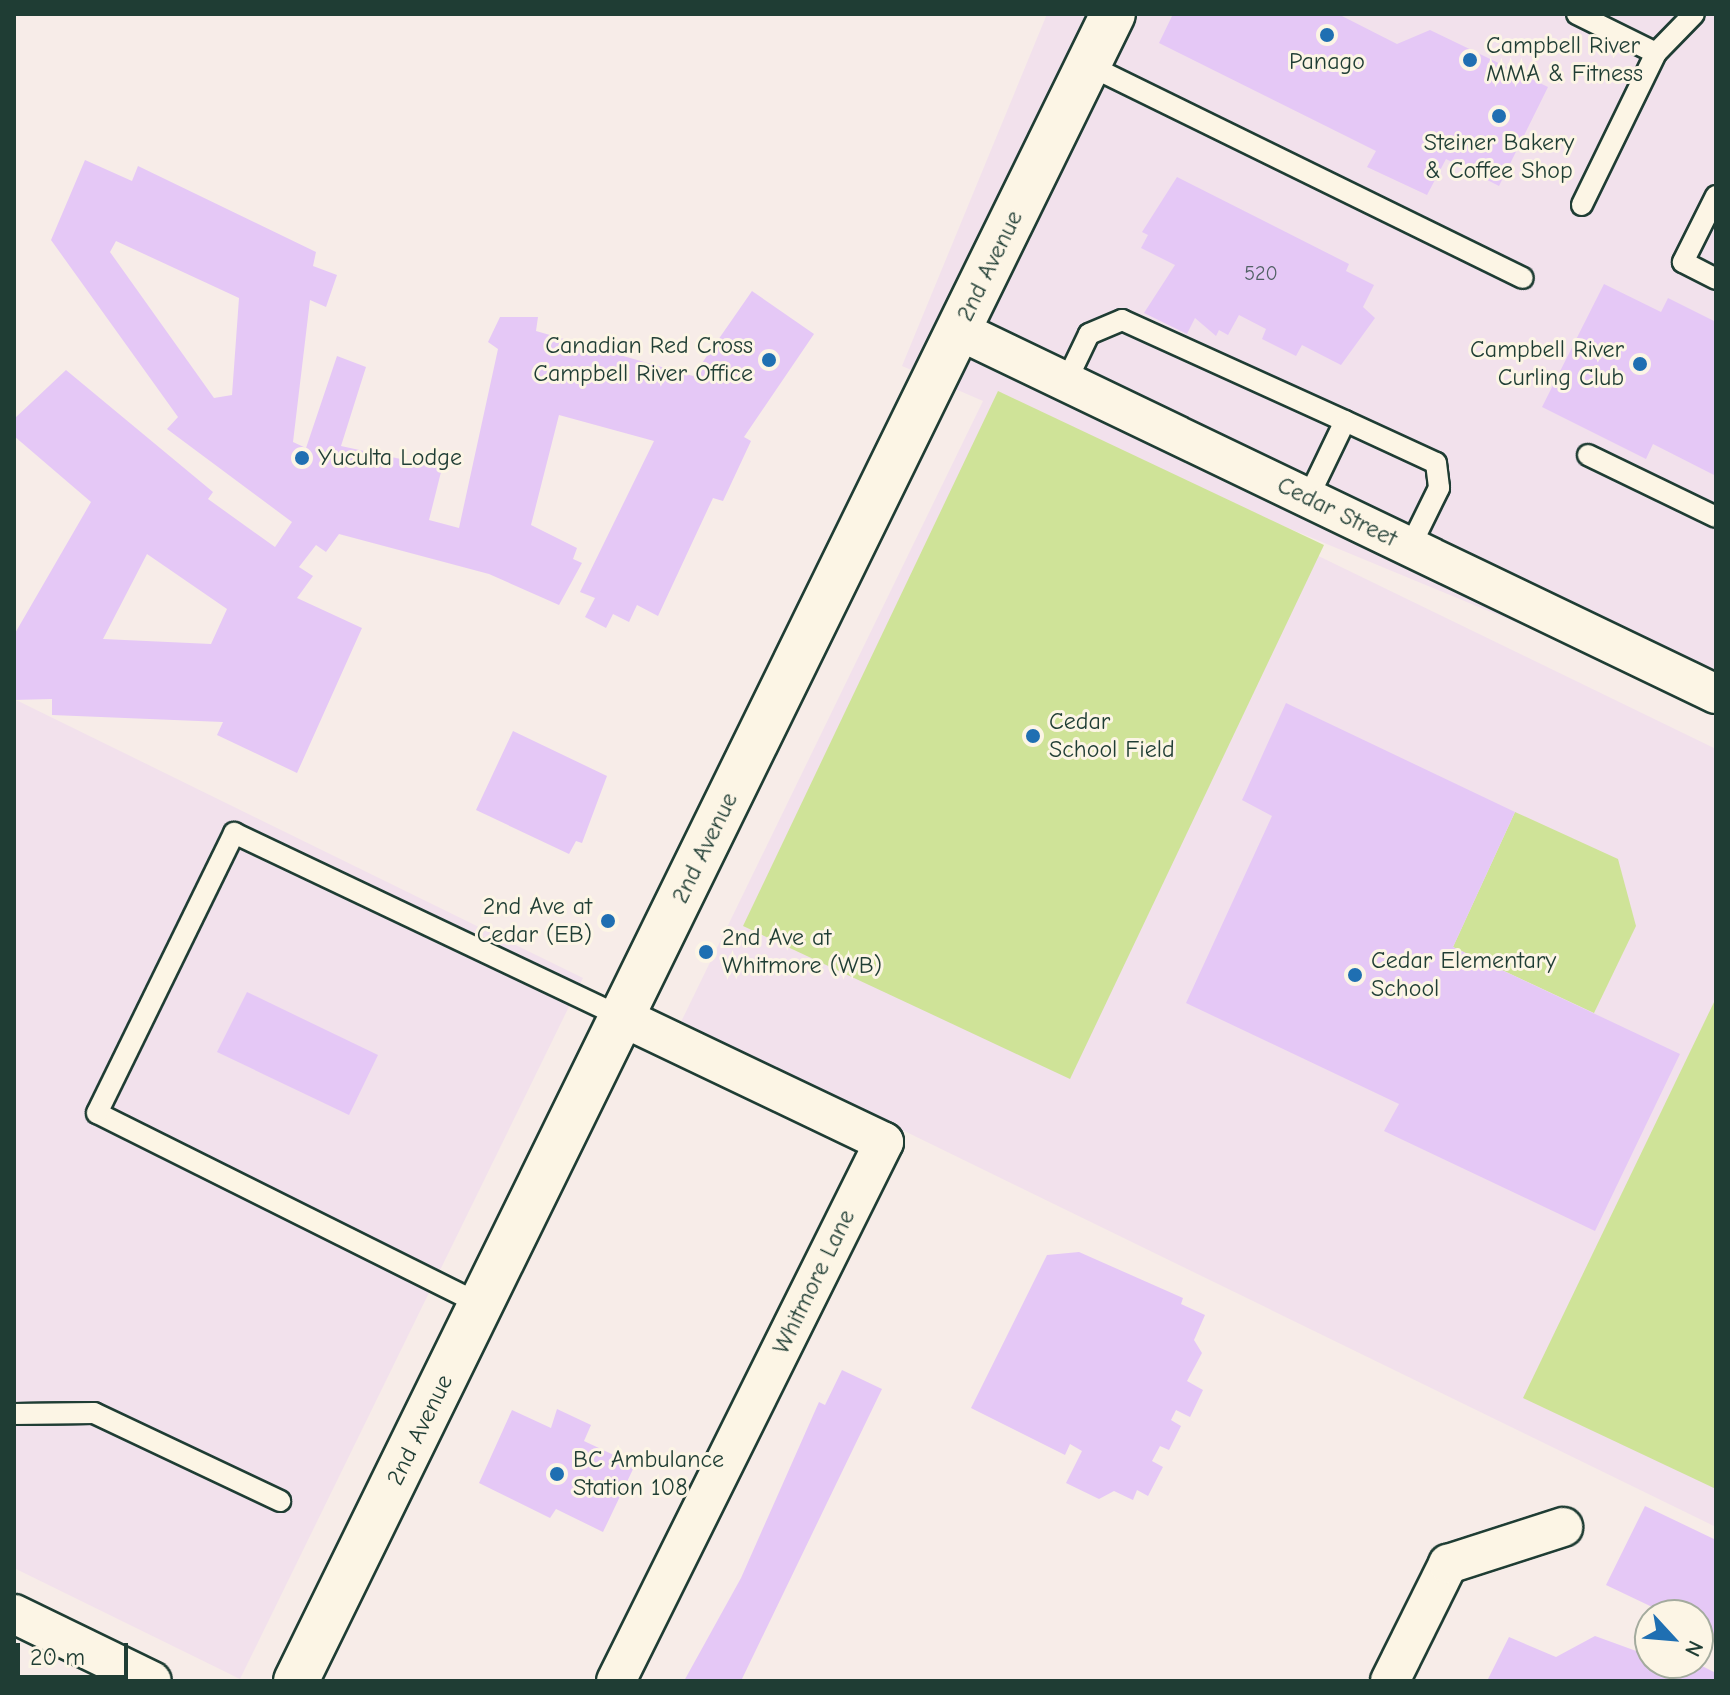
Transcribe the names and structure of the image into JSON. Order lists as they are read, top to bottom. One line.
{"streets":{"street":["2nd Avenue","Cedar Street","Whitmore Lane"]},"crossings":[["2nd Avenue","Cedar Street"],["2nd Avenue","Whitmore Lane"]],"places":["Panago","Campbell River MMA & Fitness","Steiner Bakery & Coffee Shop","Canadian Red Cross Campbell River Office","Campbell River Curling Club","Yuculta Lodge","Cedar School Field","2nd Ave at Cedar (EB)","2nd Ave at Whitmore (WB)","Cedar Elementary School","BC Ambulance Station 108"],"house_numbers":["520"],"scale_bar":"20 m","north":"bottom right"}
